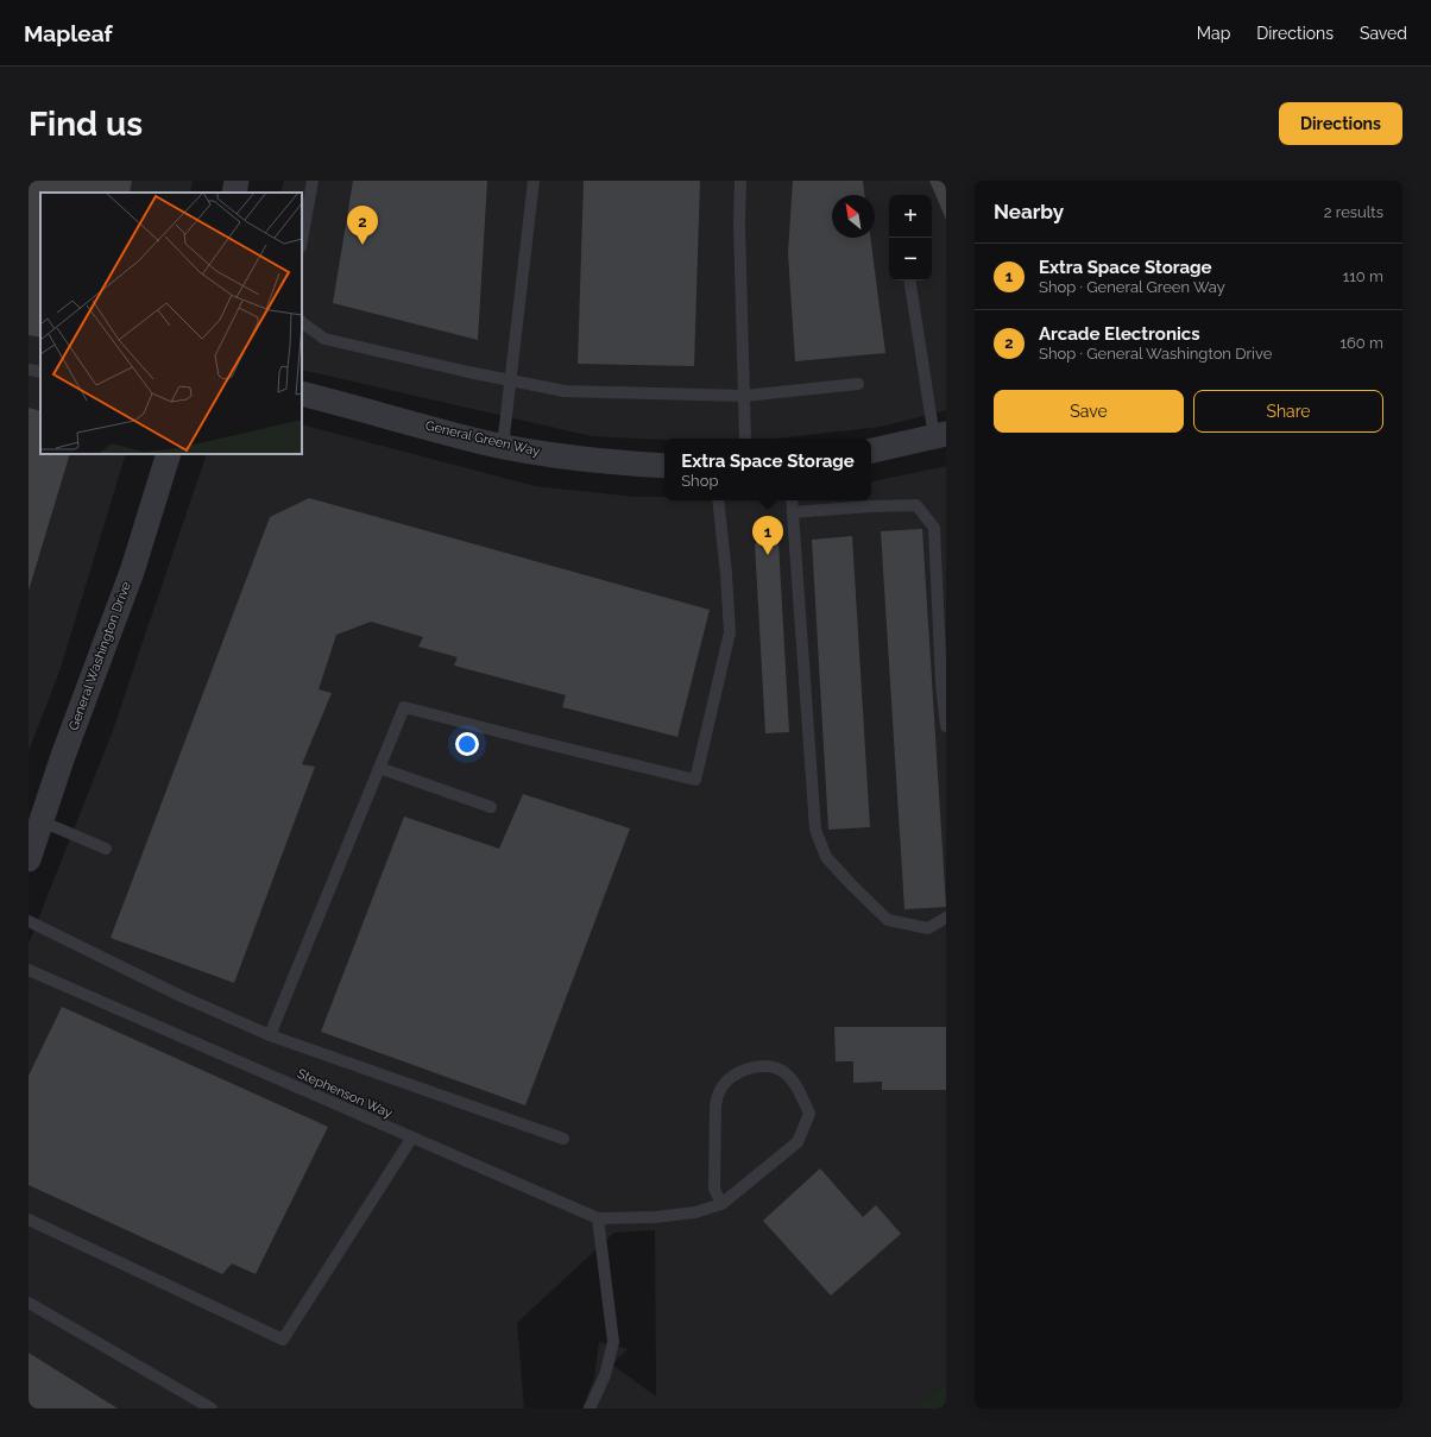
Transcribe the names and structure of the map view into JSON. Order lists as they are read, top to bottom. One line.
{"streets":{"street":["General Green Way","General Washington Drive"],"lane":["Stephenson Way"]},"north":"top left","page":{"header":"Mapleaf","nav":["Map","Directions","Saved"],"buttons":["Directions",["Save","Share"]],"title":"Find us","heading":["Nearby","2 results"],"map_buttons":["+","−"],"pins":["2","1"],"list":[{"mark":"1","name":"Extra Space Storage","note":"Shop · General Green Way","value":"110 m"},{"mark":"2","name":"Arcade Electronics","note":"Shop · General Washington Drive","value":"160 m"}],"popup":["Extra Space Storage","Shop"]}}
